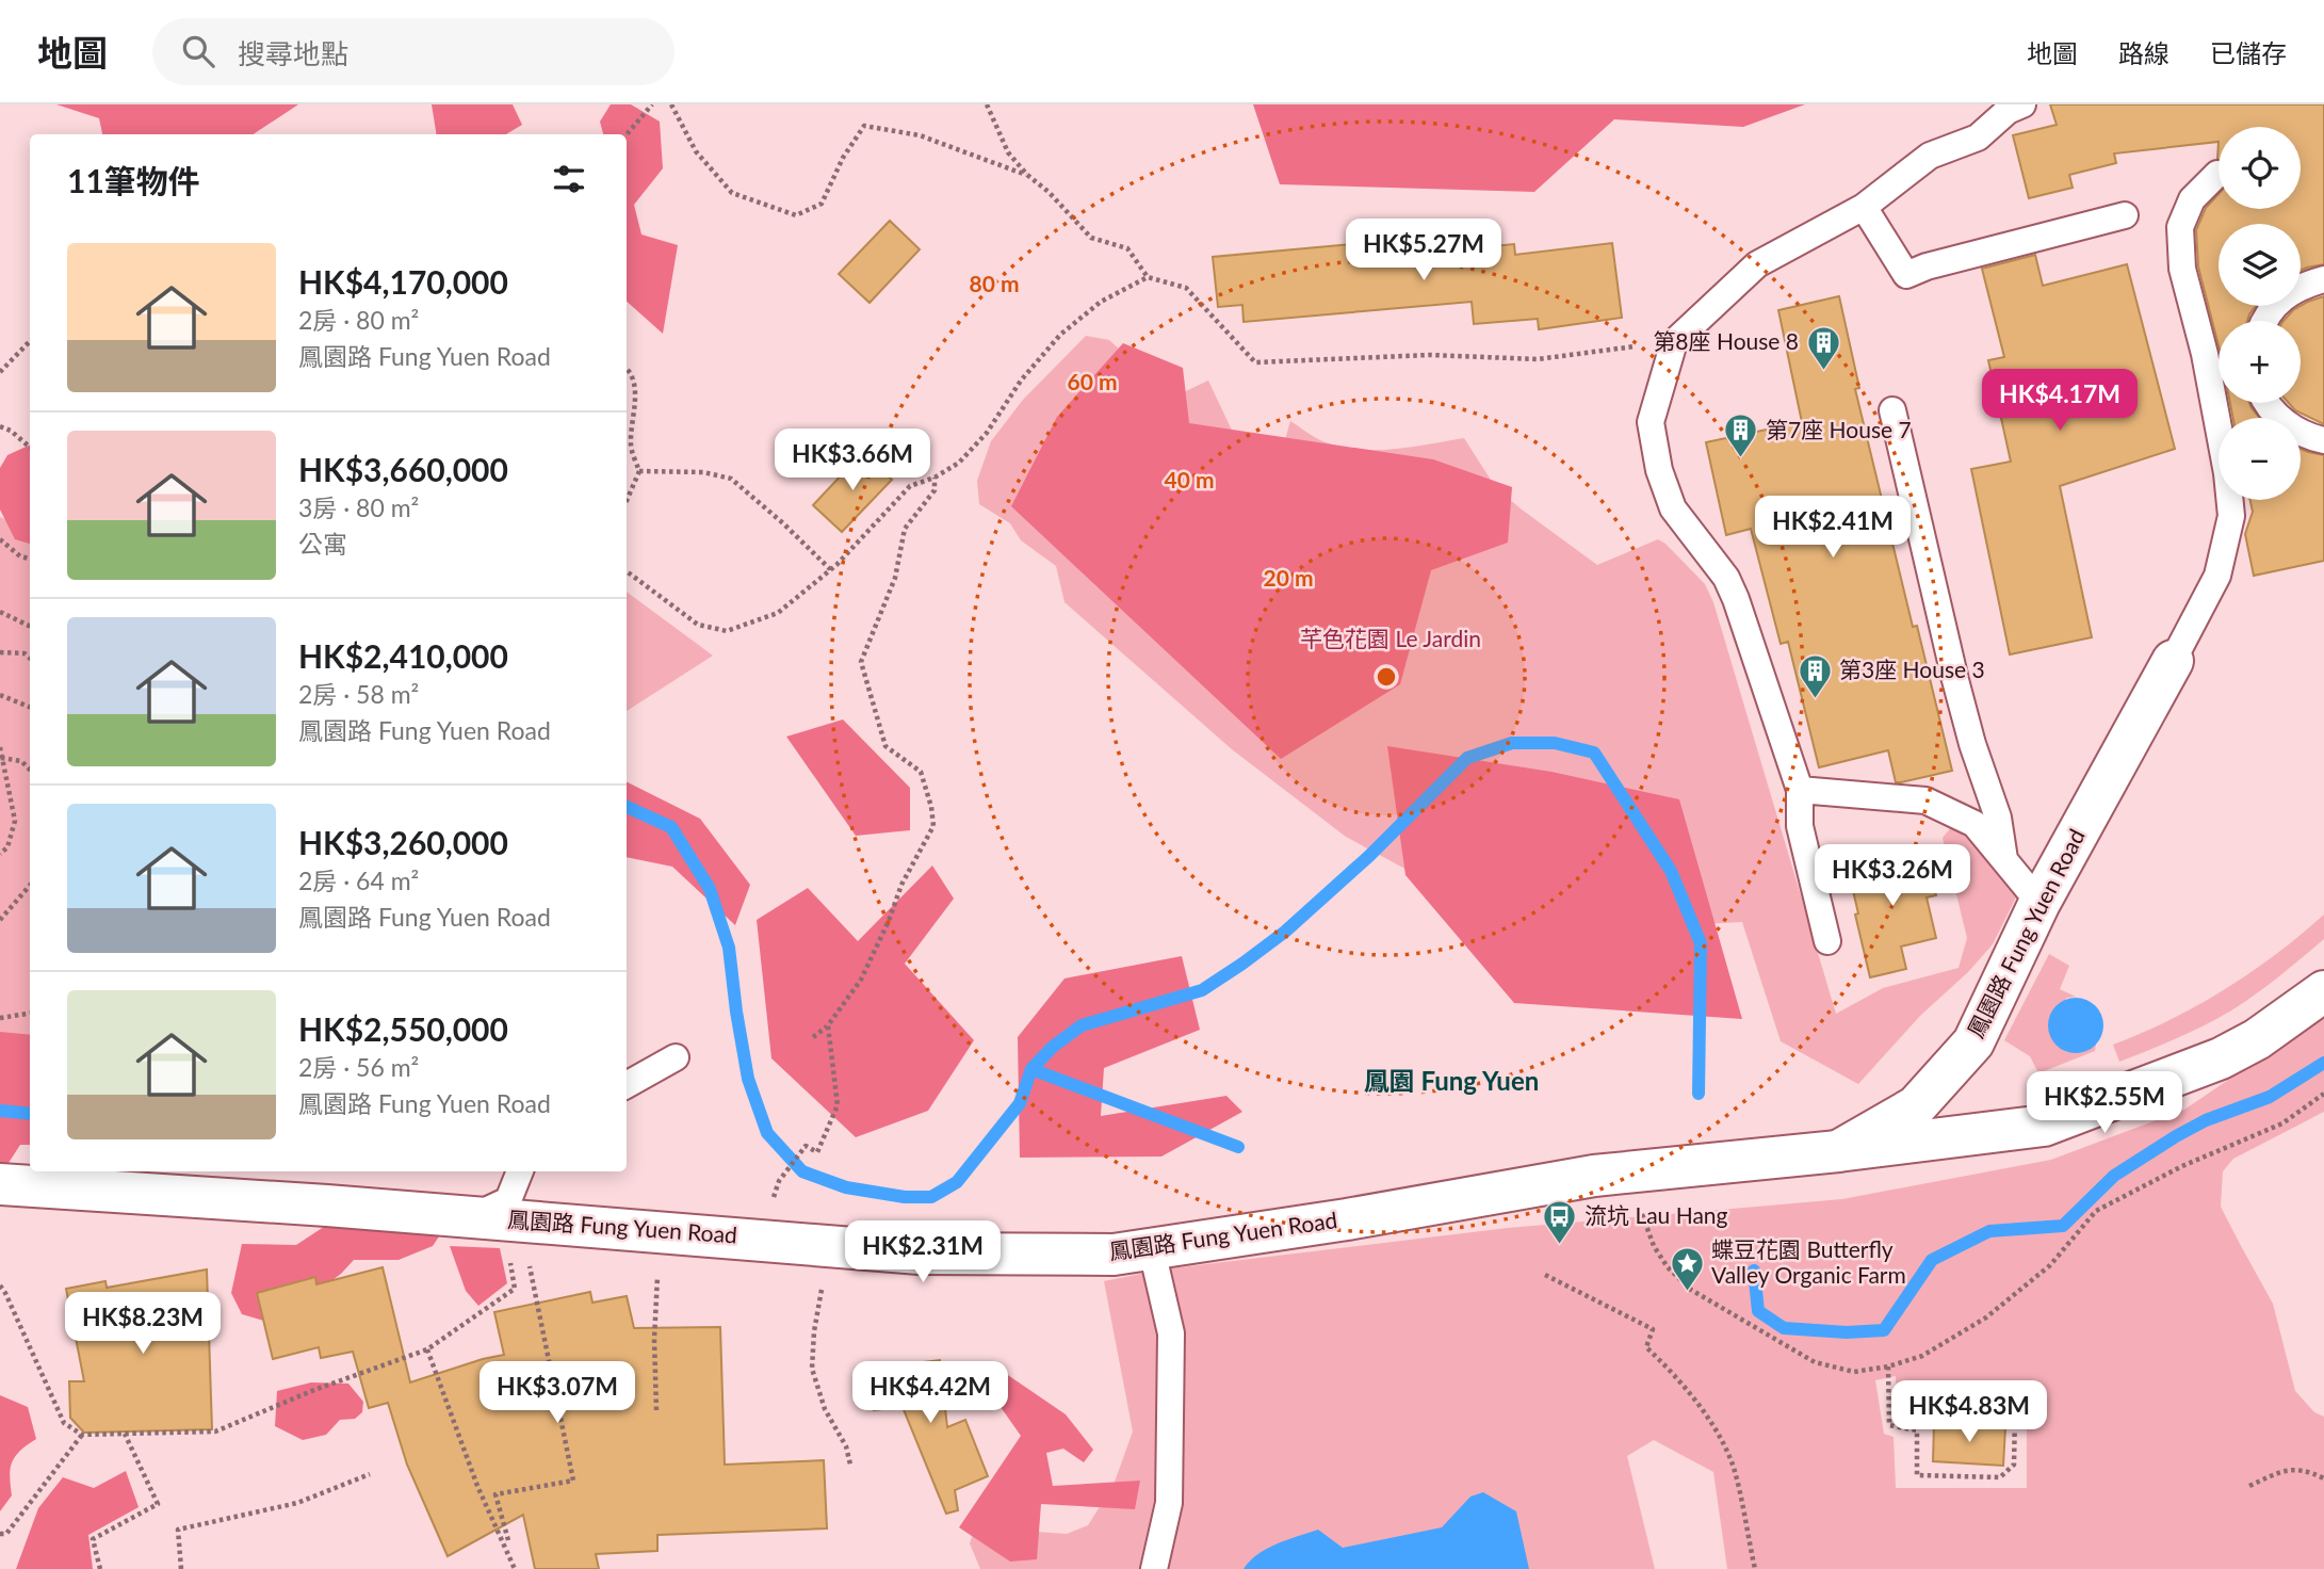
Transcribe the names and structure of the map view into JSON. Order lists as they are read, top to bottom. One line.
{"streets":{"street":["鳳園路 Fung Yuen Road"]},"districts":["鳳園 Fung Yuen"],"parks":["芊色花園 Le Jardin"],"places":{"building":["第8座 House 8","第7座 House 7","第3座 House 3"],"bus stop":["流坑 Lau Hang"],"place":["蝶豆花園 Butterfly Valley Organic Farm"]},"page":{"header":"地圖","search":"搜尋地點","nav":["地圖","路線","已儲存"],"map_buttons":["+","−"],"heading":"11筆物件","price":["HK$5.27M","HK$4.17M","HK$3.66M","HK$2.41M","HK$3.26M","HK$2.55M","HK$2.31M","HK$8.23M","HK$3.07M","HK$4.42M","HK$4.83M"],"list":[{"name":"HK$4,170,000","note":"2房 · 80 m² · 鳳園路 Fung Yuen Road"},{"name":"HK$3,660,000","note":"3房 · 80 m² · 公寓"},{"name":"HK$2,410,000","note":"2房 · 58 m² · 鳳園路 Fung Yuen Road"},{"name":"HK$3,260,000","note":"2房 · 64 m² · 鳳園路 Fung Yuen Road"},{"name":"HK$2,550,000","note":"2房 · 56 m² · 鳳園路 Fung Yuen Road"}]},"rings":["80 m","60 m","40 m","20 m"]}
